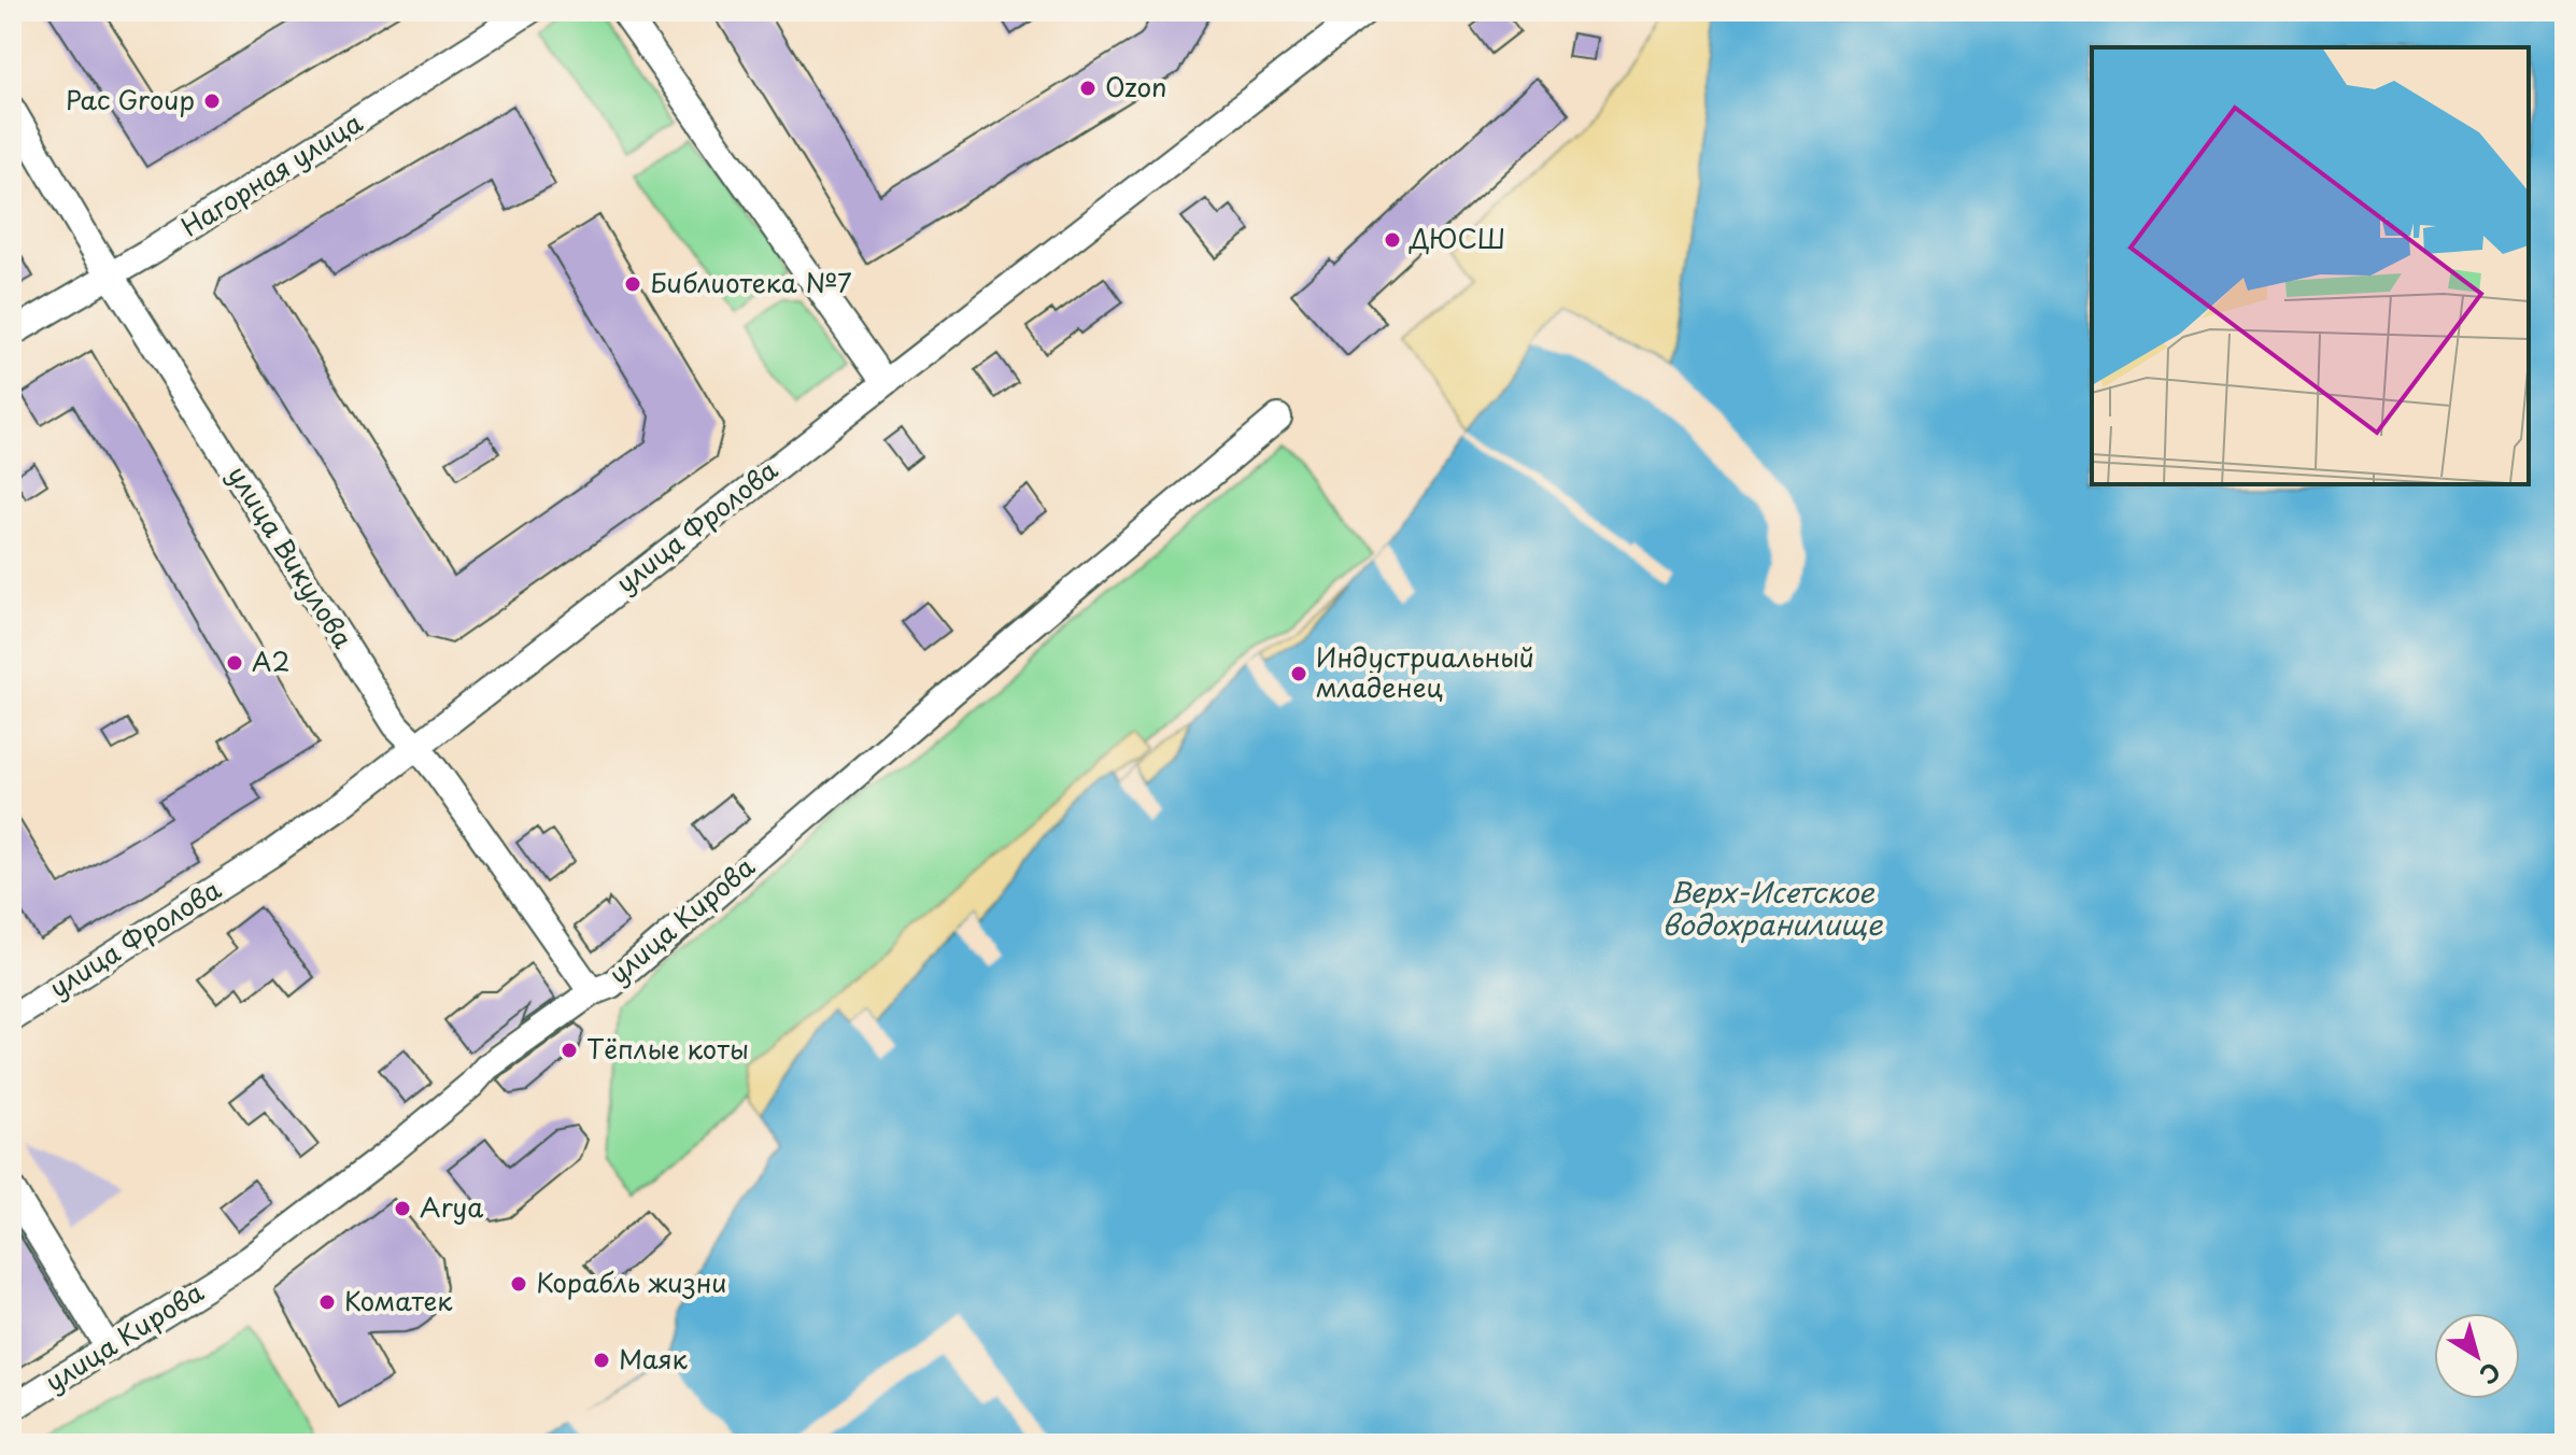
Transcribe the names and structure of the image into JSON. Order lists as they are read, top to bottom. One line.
{"streets":{"street":["Нагорная улица","улица Фролова","улица Викулова","улица Кирова"]},"crossings":[["Нагорная улица","улица Викулова"],["улица Фролова","улица Викулова"],["улица Викулова","улица Кирова"]],"water":["Верх-Исетское водохранилище"],"places":["Ozon","Pac Group","ДЮСШ","Библиотека №7","А2","Индустриальный младенец","Тёплые коты","Arya","Корабль жизни","Коматек","Маяк"],"north":"bottom right"}
